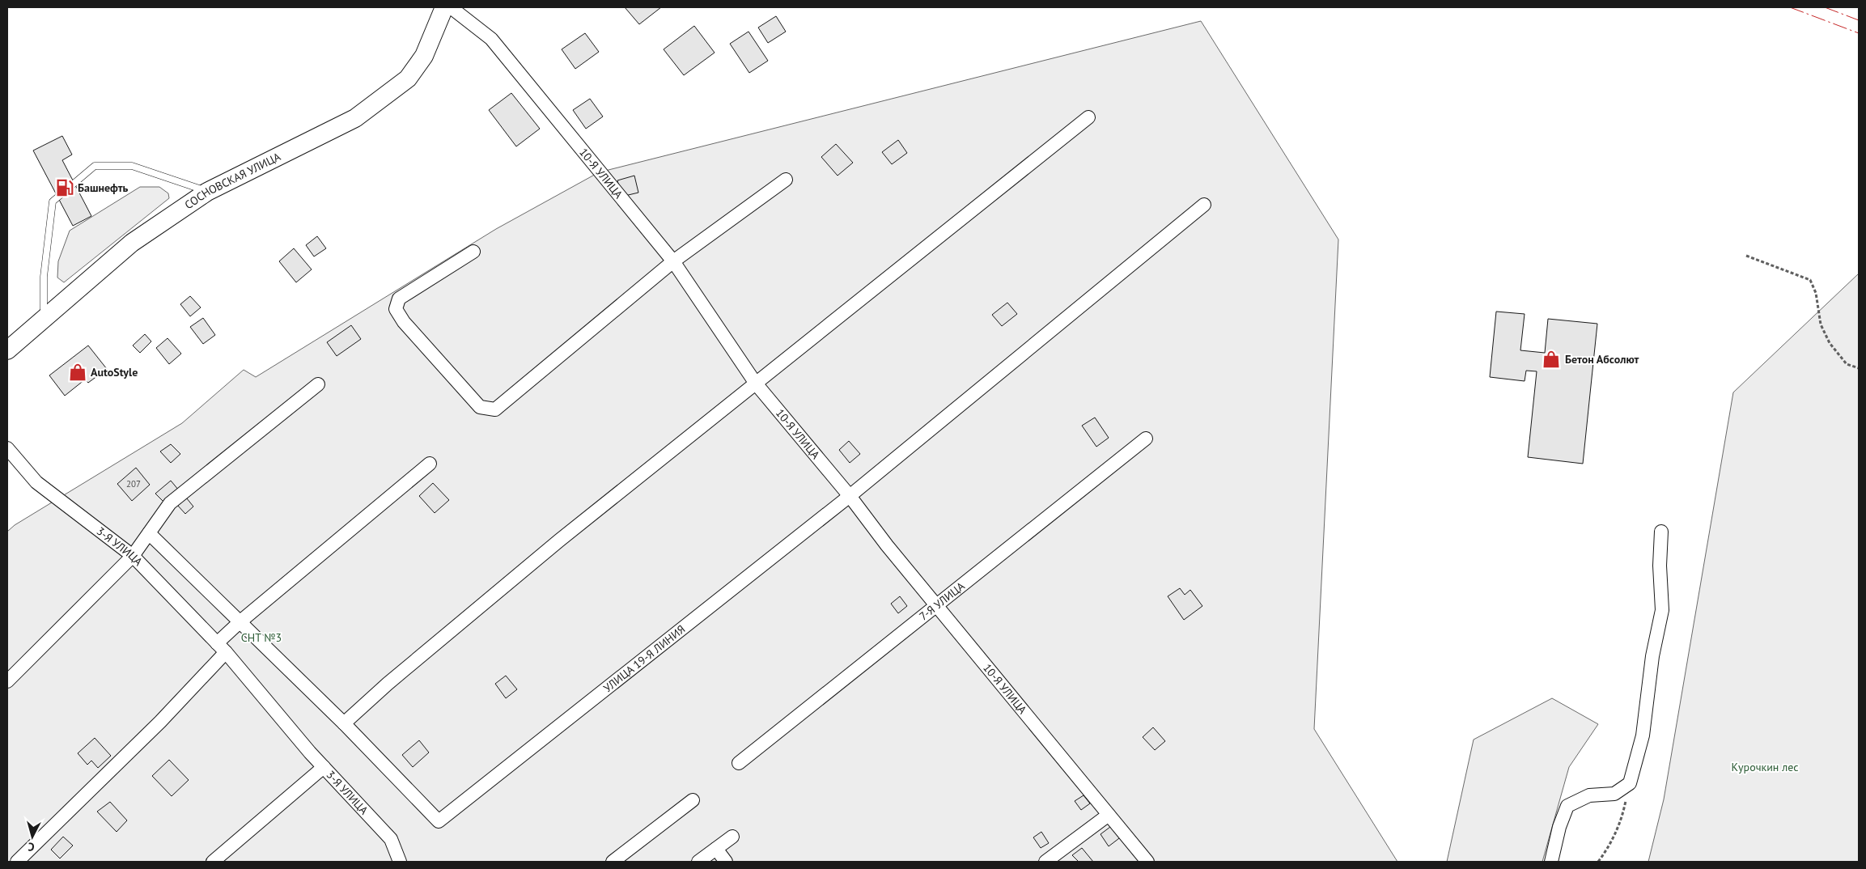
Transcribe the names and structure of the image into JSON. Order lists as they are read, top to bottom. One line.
{"streets":{"street":["10-Я УЛИЦА","СОСНОВСКАЯ УЛИЦА","3-Я УЛИЦА","7-Я УЛИЦА","УЛИЦА 19-Я ЛИНИЯ"]},"crossings":[["10-Я УЛИЦА","7-Я УЛИЦА"],["10-Я УЛИЦА","УЛИЦА 19-Я ЛИНИЯ"]],"parks":["СНТ №3","Курочкин лес"],"places":{"fuel station":["Башнефть"],"shop":["Бетон Абсолют","AutoStyle"]},"house_numbers":["207"],"north":"bottom"}
